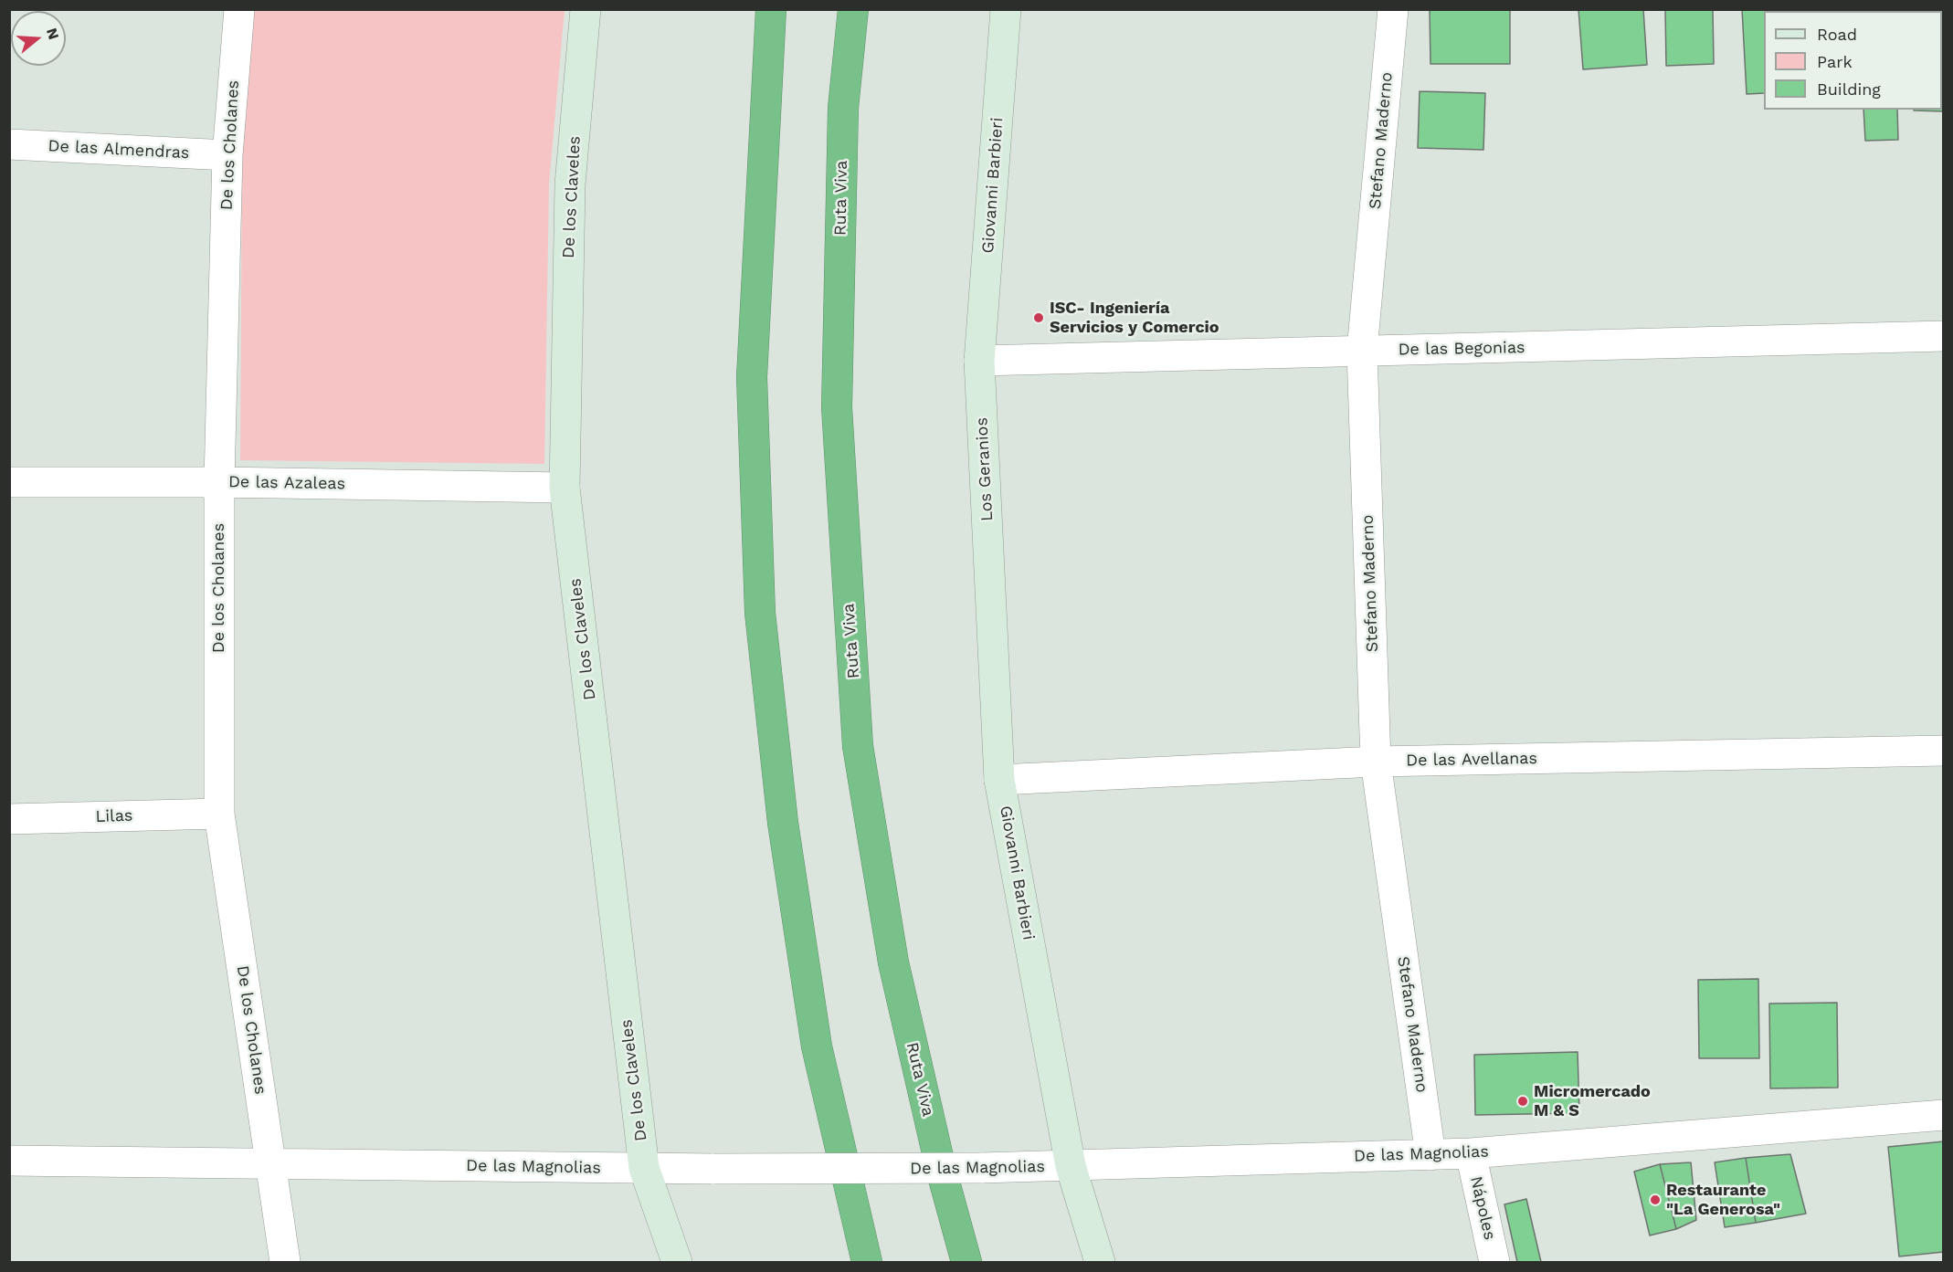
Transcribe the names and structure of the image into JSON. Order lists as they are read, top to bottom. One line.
{"streets":{"highway":["Ruta Viva"],"main road":["Giovanni Barbieri","De los Claveles","Los Geranios"],"street":["Stefano Maderno","De los Cholanes","De las Almendras","De las Begonias","De las Azaleas","De las Avellanas","Lilas","De las Magnolias","Nápoles"]},"crossings":[["Stefano Maderno","De las Begonias"],["Stefano Maderno","De las Avellanas"],["Stefano Maderno","De las Magnolias"],["De los Cholanes","De las Almendras"],["De los Cholanes","De las Azaleas"],["De los Cholanes","Lilas"],["De los Cholanes","De las Magnolias"],["Giovanni Barbieri","De las Begonias"],["Giovanni Barbieri","Los Geranios"],["Giovanni Barbieri","De las Avellanas"],["Giovanni Barbieri","De las Magnolias"],["De los Claveles","De las Azaleas"],["De los Claveles","De las Magnolias"],["De las Begonias","Los Geranios"],["De las Magnolias","Nápoles"]],"places":["ISC- Ingeniería Servicios y Comercio","Micromercado M & S","Restaurante \"La Generosa\""],"legend":["Road","Park","Building"],"north":"right"}
